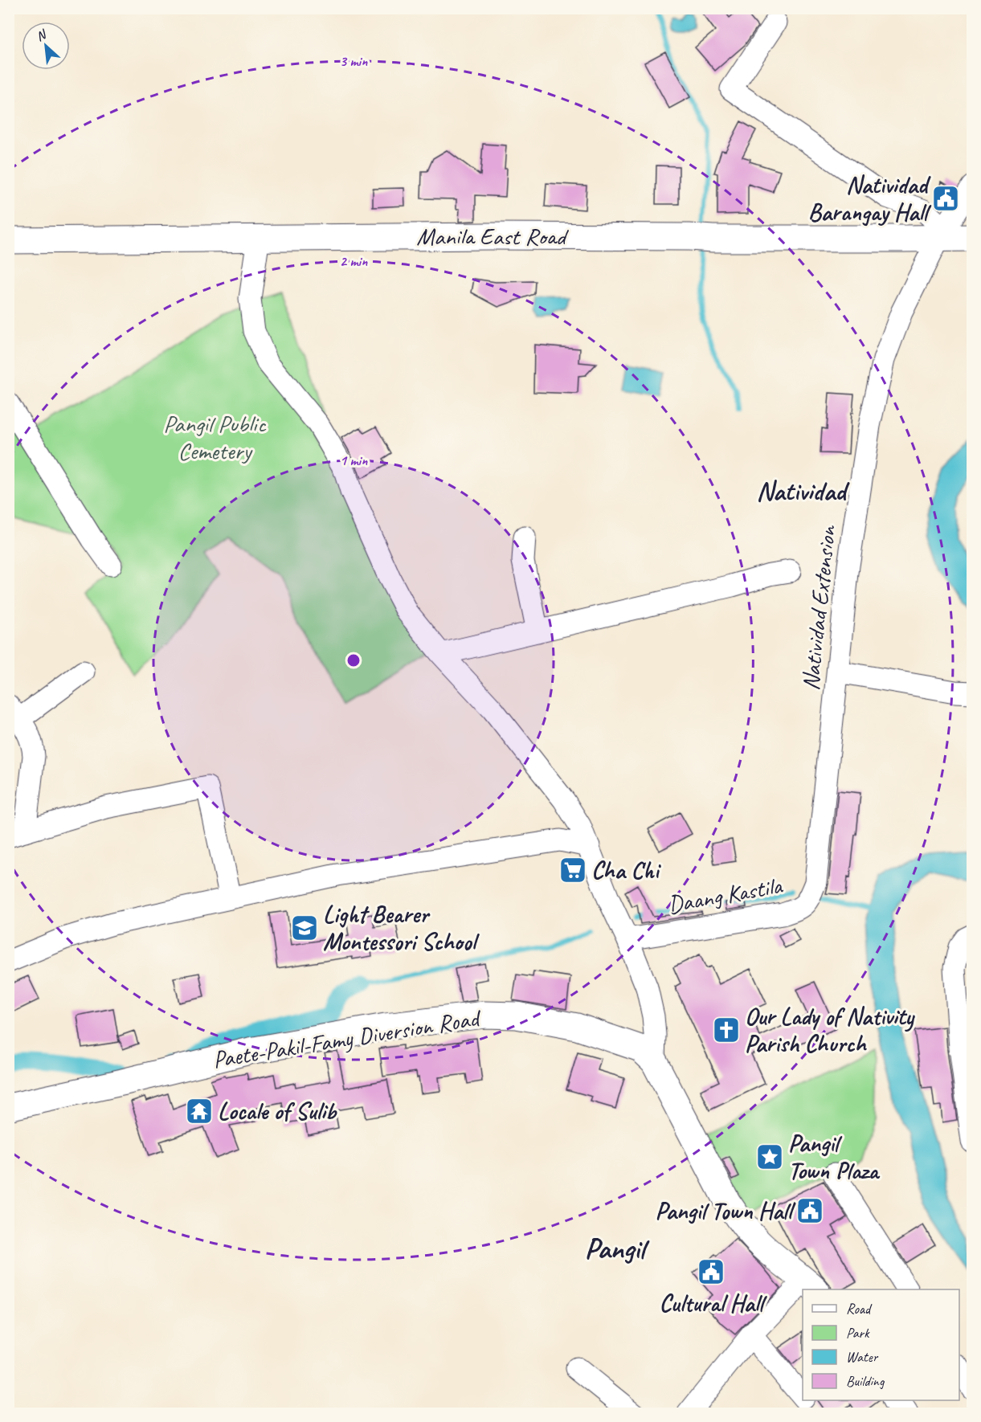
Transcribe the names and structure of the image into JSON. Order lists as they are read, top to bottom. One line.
{"streets":{"main road":["Manila East Road","Paete-Pakil-Famy Diversion Road"],"street":["Natividad Extension","Daang Kastila"]},"crossings":[["Manila East Road","Natividad Extension"],["Natividad Extension","Daang Kastila"]],"districts":["Natividad","Pangil"],"parks":["Pangil Public Cemetery"],"places":{"public building":["Natividad Barangay Hall","Pangil Town Hall","Cultural Hall"],"supermarket":["Cha Chi"],"school or university":["Light Bearer Montessori School"],"church":["Our Lady of Nativity Parish Church"],"temple":["Locale of Sulib"],"place":["Pangil Town Plaza"]},"legend":["Road","Park","Water","Building"],"north":"top left","rings":["3 min","2 min","1 min"]}
